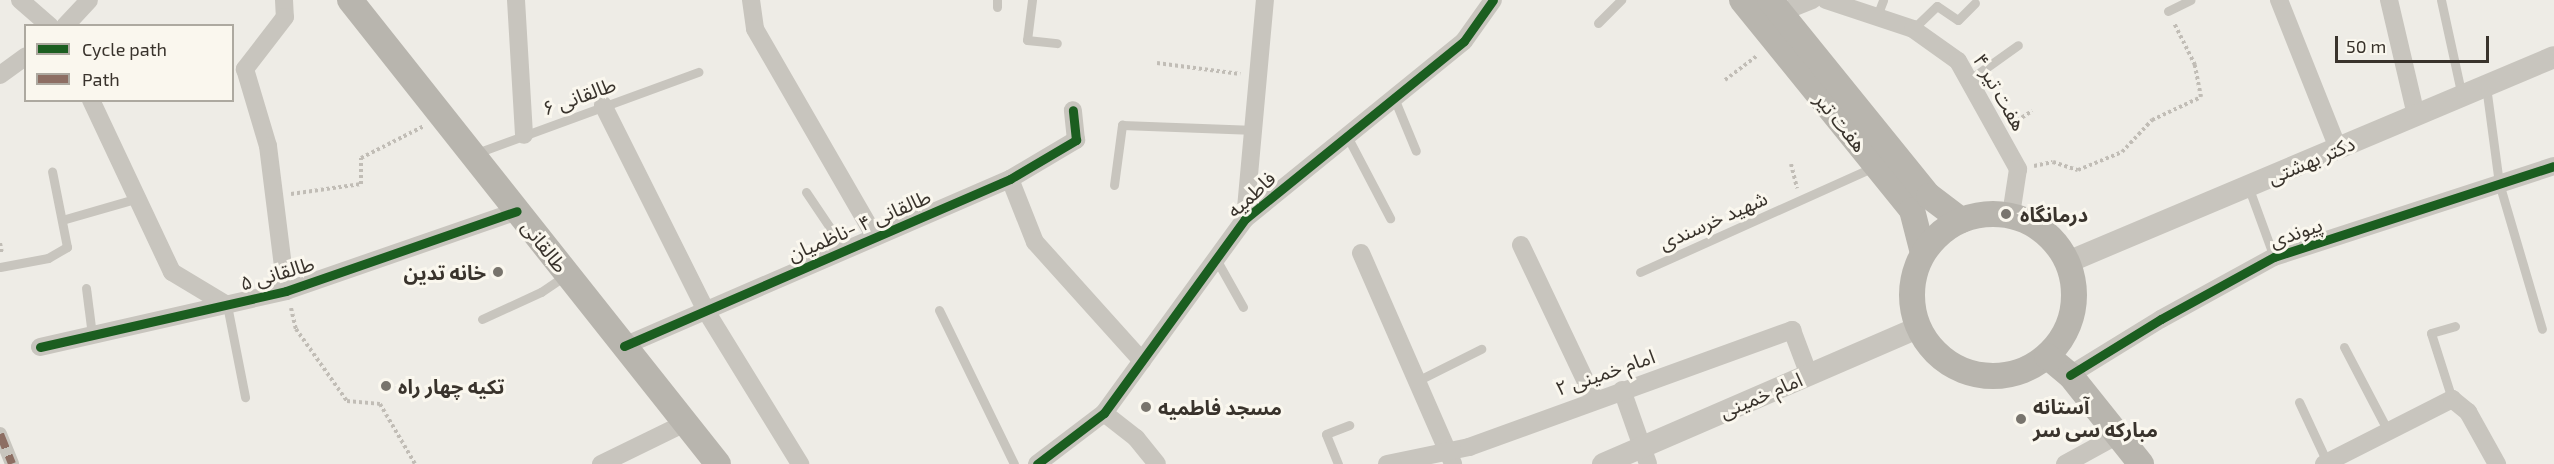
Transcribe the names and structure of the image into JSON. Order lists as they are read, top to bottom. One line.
{"streets":{"main road":["هفت تیر","طالقانی"],"street":["هفت تیر ۴","دکتر بهشتی","فاطمیه","طالقانی ۴ -ناظمیان","پیوندی","طالقانی ۵","امام خمینی ۲","امام خمینی"],"lane":["طالقانی ۶","شهید خرسندی"]},"crossings":[["طالقانی ۶","طالقانی"],["هفت تیر","دکتر بهشتی"],["هفت تیر","شهید خرسندی"],["هفت تیر","امام خمینی"],["دکتر بهشتی","امام خمینی"],["طالقانی ۴ -ناظمیان","طالقانی"],["طالقانی","طالقانی ۵"],["امام خمینی ۲","امام خمینی"]],"places":["درمانگاه","خانه تدین","تکیه چهار راه","مسجد فاطمیه","آستانه مبارکه سی سر"],"legend":["Cycle path","Path"],"scale_bar":"50 m"}
